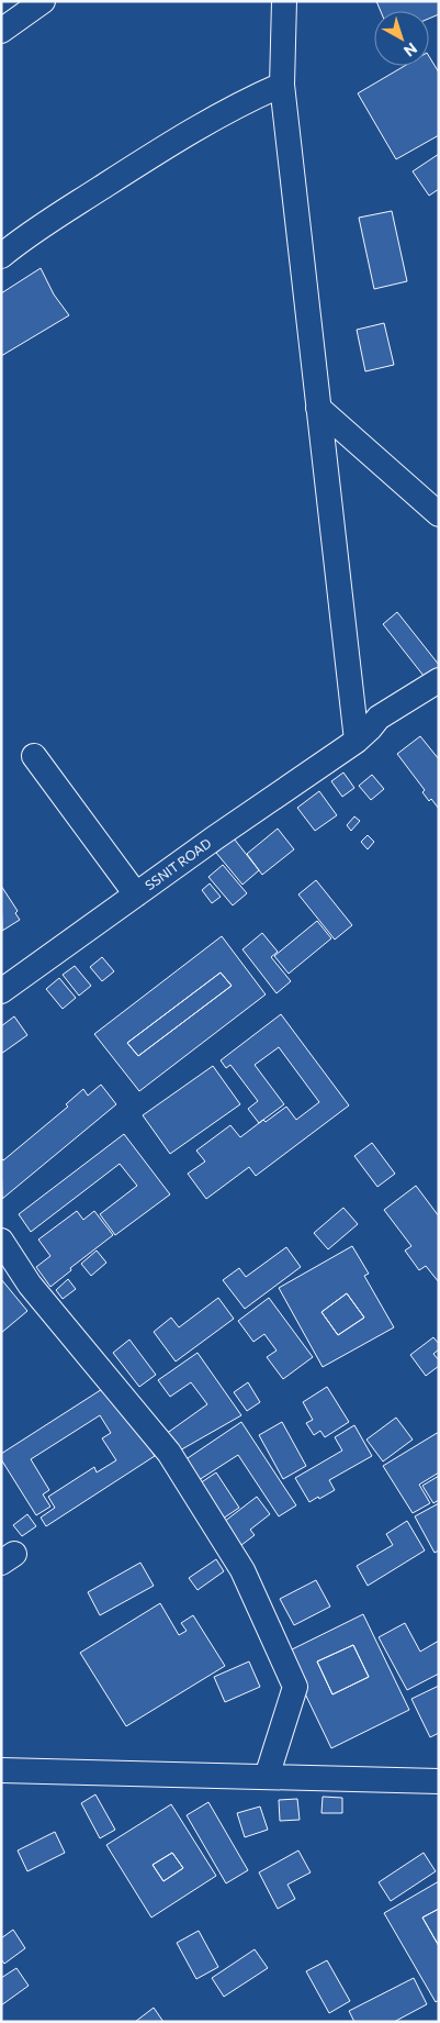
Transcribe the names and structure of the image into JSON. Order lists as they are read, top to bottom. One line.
{"streets":{"street":["SSNIT ROAD"]},"north":"bottom right"}
